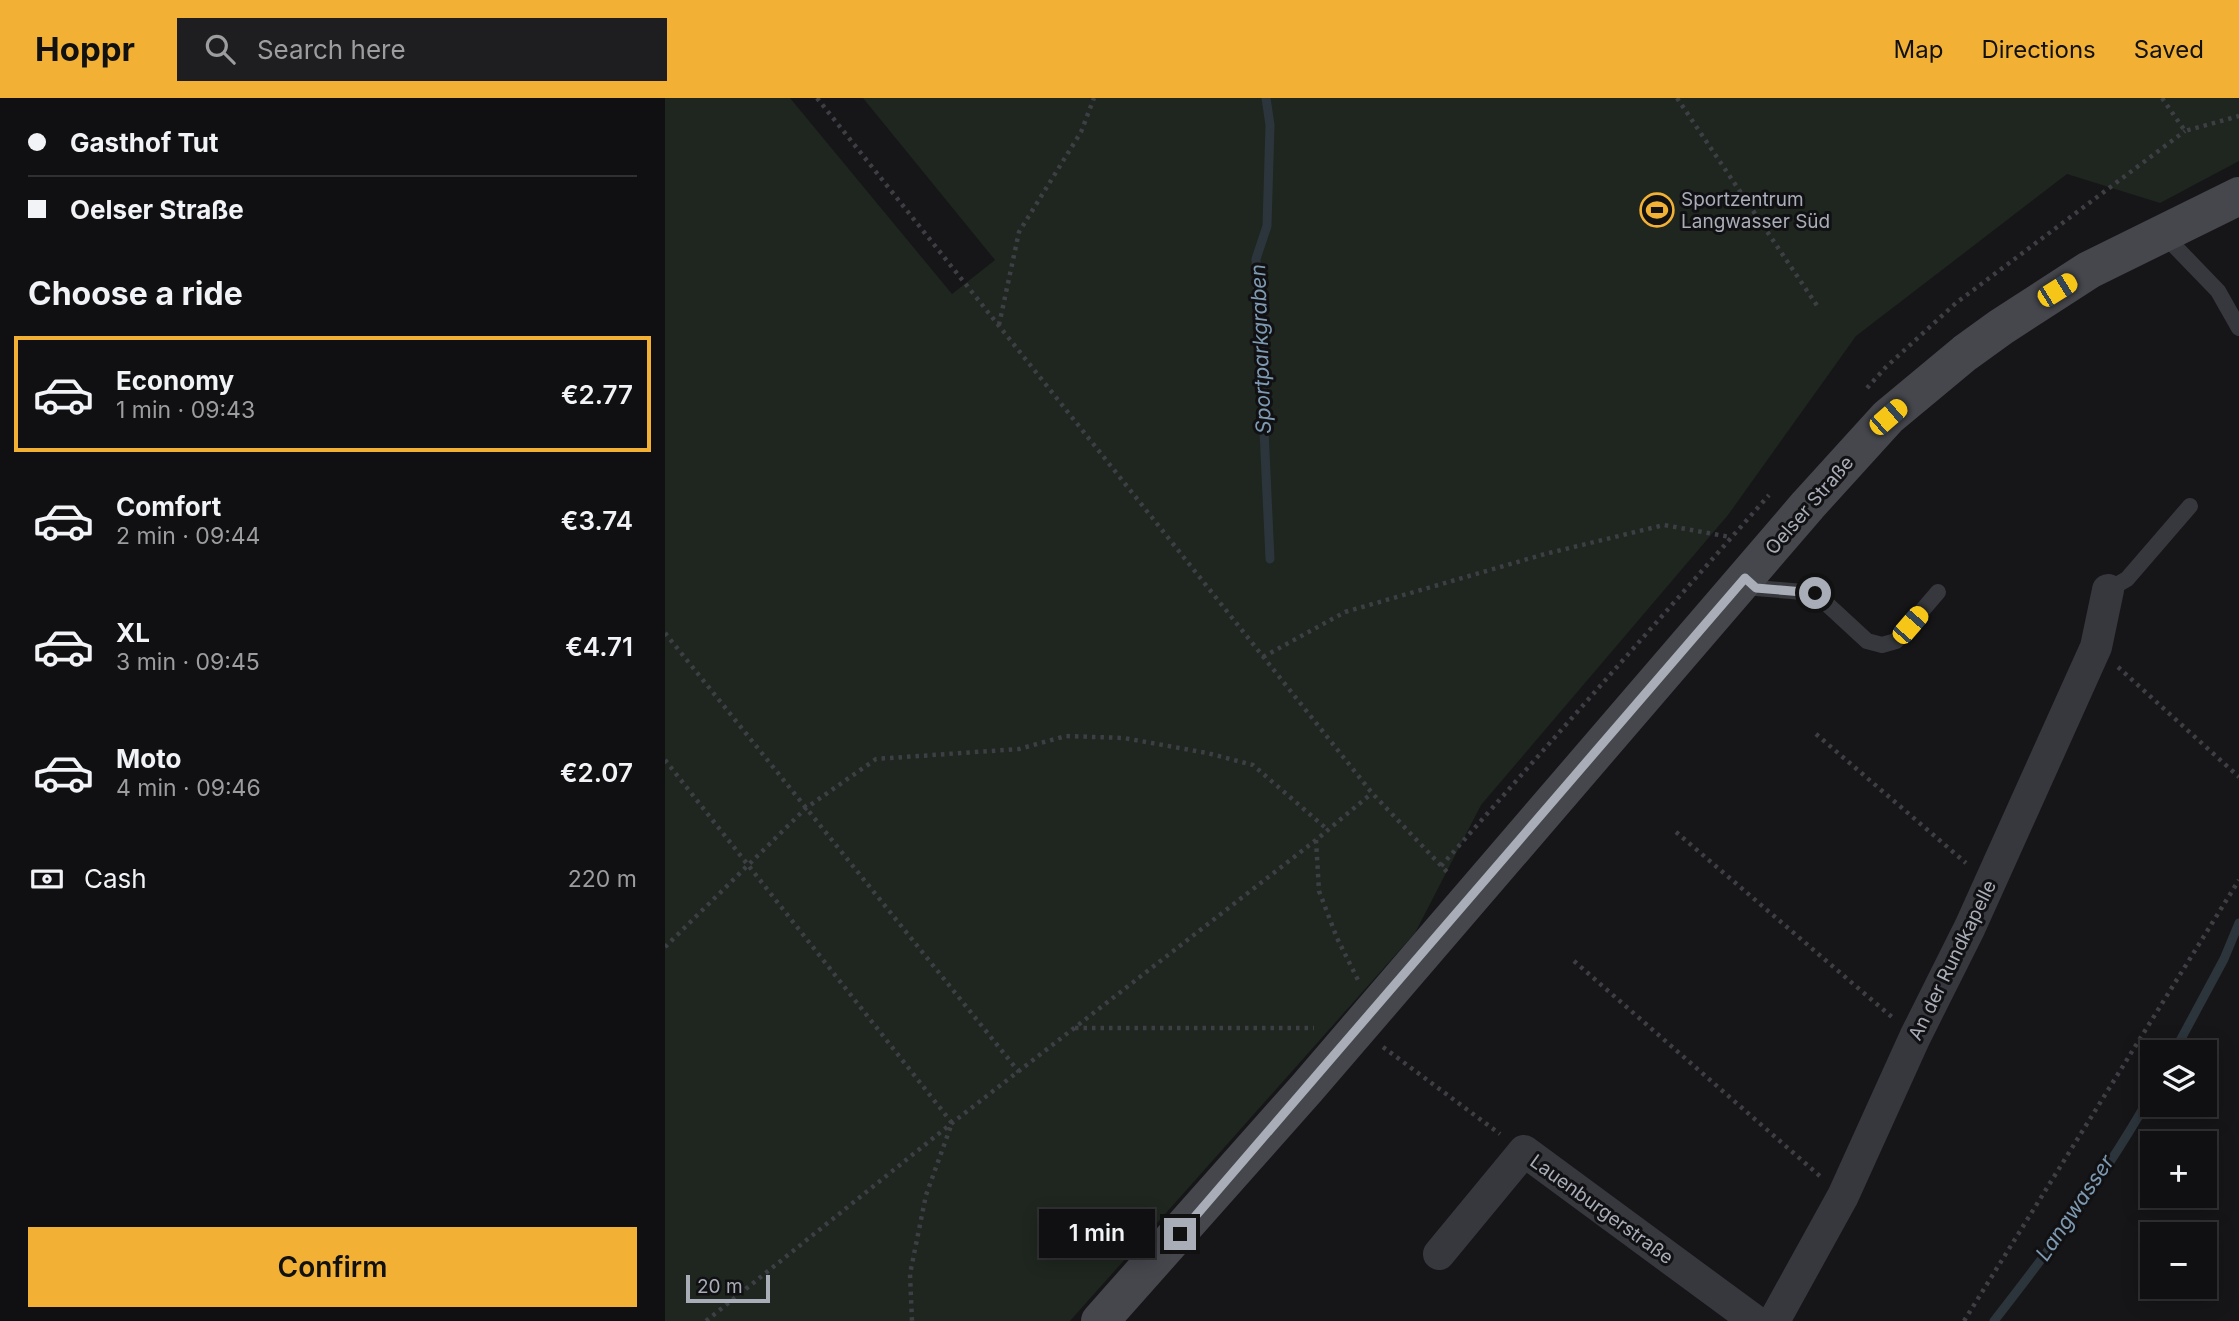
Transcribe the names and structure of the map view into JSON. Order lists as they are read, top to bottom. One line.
{"streets":{"main road":["Oelser Straße"],"street":["An der Rundkapelle","Lauenburgerstraße"]},"water":["Sportparkgraben","Langwasser"],"places":{"sports":["Sportzentrum Langwasser Süd"]},"scale_bar":"20 m","page":{"header":"Hoppr","search":"Search here","nav":["Map","Directions","Saved"],"banner":["Gasthof Tut","Oelser Straße"],"heading":"Choose a ride","list":[{"name":"Economy","note":"1 min · 09:43","value":"€2.77"},{"name":"Comfort","note":"2 min · 09:44","value":"€3.74"},{"name":"XL","note":"3 min · 09:45","value":"€4.71"},{"name":"Moto","note":"4 min · 09:46","value":"€2.07"}],"pay":["Cash","220 m"],"map_buttons":["+","−"],"bubble":"1 min","buttons":"Confirm","scale":"20 m"}}
